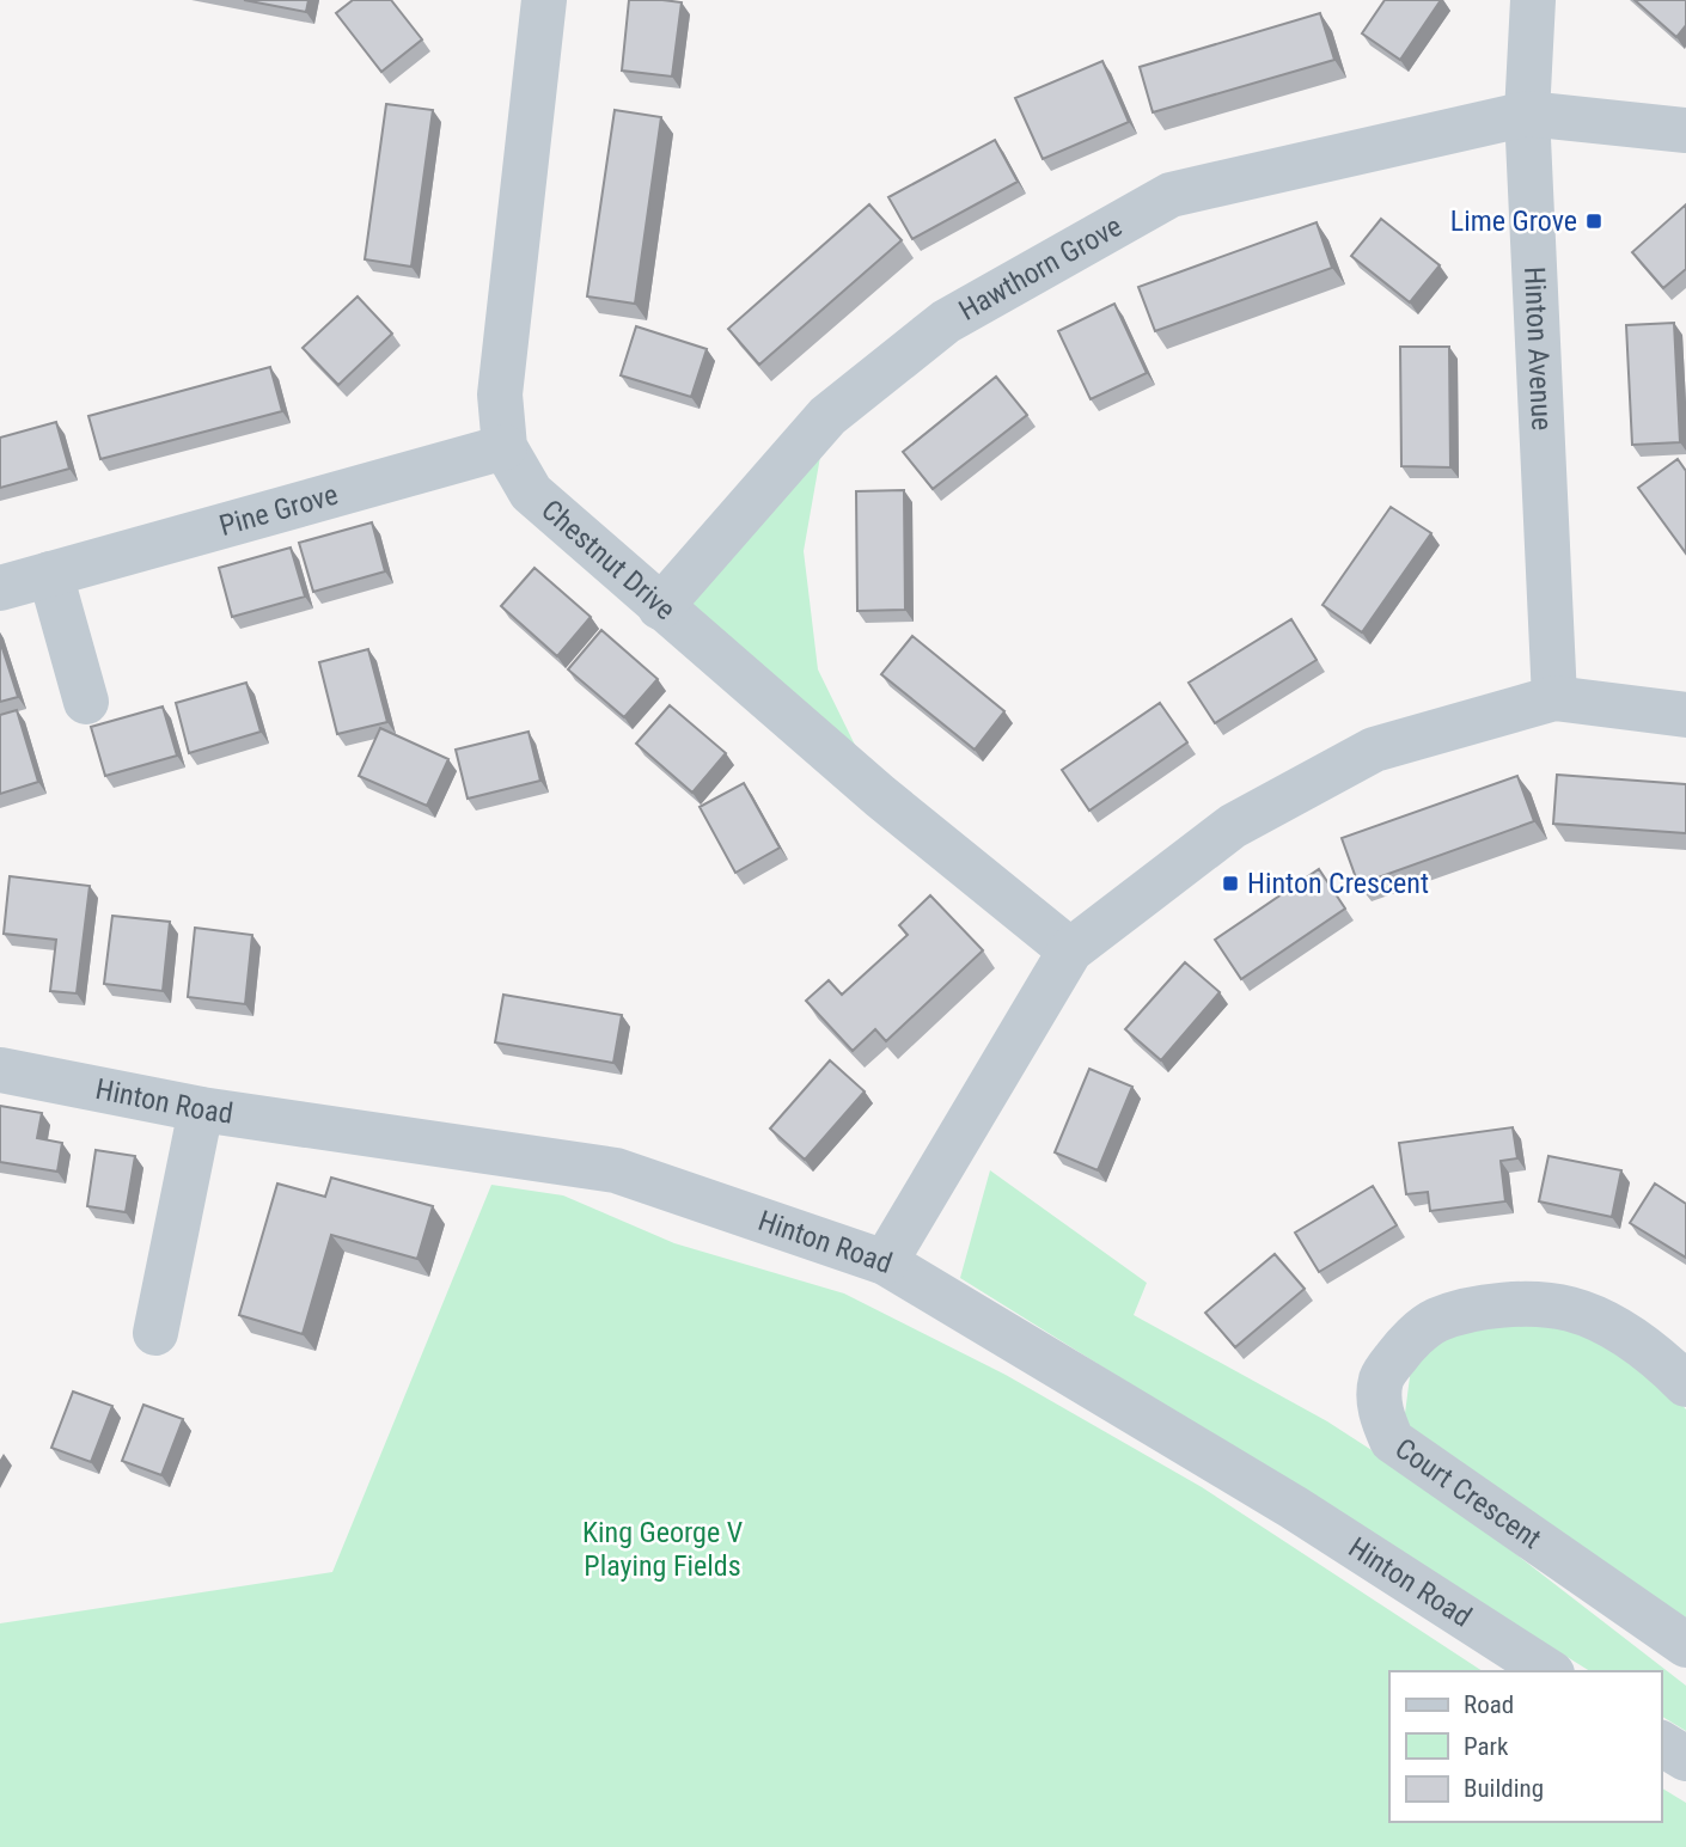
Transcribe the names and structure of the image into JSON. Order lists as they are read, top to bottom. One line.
{"streets":{"street":["Hawthorn Grove","Hinton Avenue","Pine Grove","Chestnut Drive","Hinton Road","Court Crescent"]},"crossings":[["Hawthorn Grove","Hinton Avenue"],["Hawthorn Grove","Chestnut Drive"],["Pine Grove","Chestnut Drive"]],"parks":["King George V Playing Fields"],"places":{"transit":["Lime Grove","Hinton Crescent"]},"legend":["Road","Park","Building"]}
